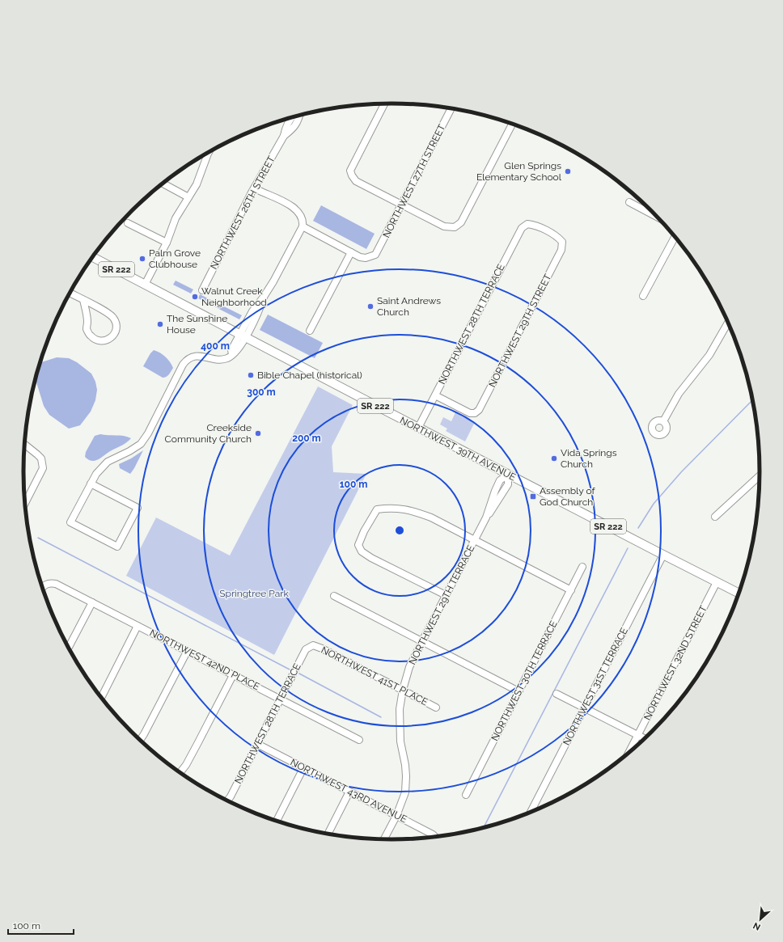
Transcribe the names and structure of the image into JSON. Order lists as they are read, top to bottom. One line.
{"streets":{"main road":["SR 222","NORTHWEST 39TH AVENUE"],"street":["NORTHWEST 27TH STREET","NORTHWEST 26TH STREET","NORTHWEST 28TH TERRACE","NORTHWEST 29TH STREET","NORTHWEST 29TH TERRACE","NORTHWEST 42ND PLACE","NORTHWEST 32ND STREET","NORTHWEST 41ST PLACE","NORTHWEST 30TH TERRACE","NORTHWEST 31ST TERRACE","NORTHWEST 43RD AVENUE"]},"crossings":[["NORTHWEST 28TH TERRACE","NORTHWEST 29TH STREET"],["NORTHWEST 28TH TERRACE","NORTHWEST 39TH AVENUE"],["NORTHWEST 28TH TERRACE","NORTHWEST 42ND PLACE"],["NORTHWEST 28TH TERRACE","NORTHWEST 41ST PLACE"],["NORTHWEST 28TH TERRACE","NORTHWEST 43RD AVENUE"],["NORTHWEST 39TH AVENUE","NORTHWEST 29TH TERRACE"],["NORTHWEST 39TH AVENUE","NORTHWEST 32ND STREET"],["NORTHWEST 39TH AVENUE","NORTHWEST 31ST TERRACE"],["NORTHWEST 29TH TERRACE","NORTHWEST 41ST PLACE"],["NORTHWEST 29TH TERRACE","NORTHWEST 43RD AVENUE"]],"parks":["Springtree Park"],"places":{"other":["Glen Springs Elementary School","Palm Grove Clubhouse","Walnut Creek Neighborhood","Saint Andrews Church","The Sunshine House","Bible Chapel (historical)","Creekside Community Church","Vida Springs Church"],"transit":["Assembly of God Church"]},"scale_bar":"100 m","north":"bottom left","rings":["400 m","300 m","200 m","100 m"]}
